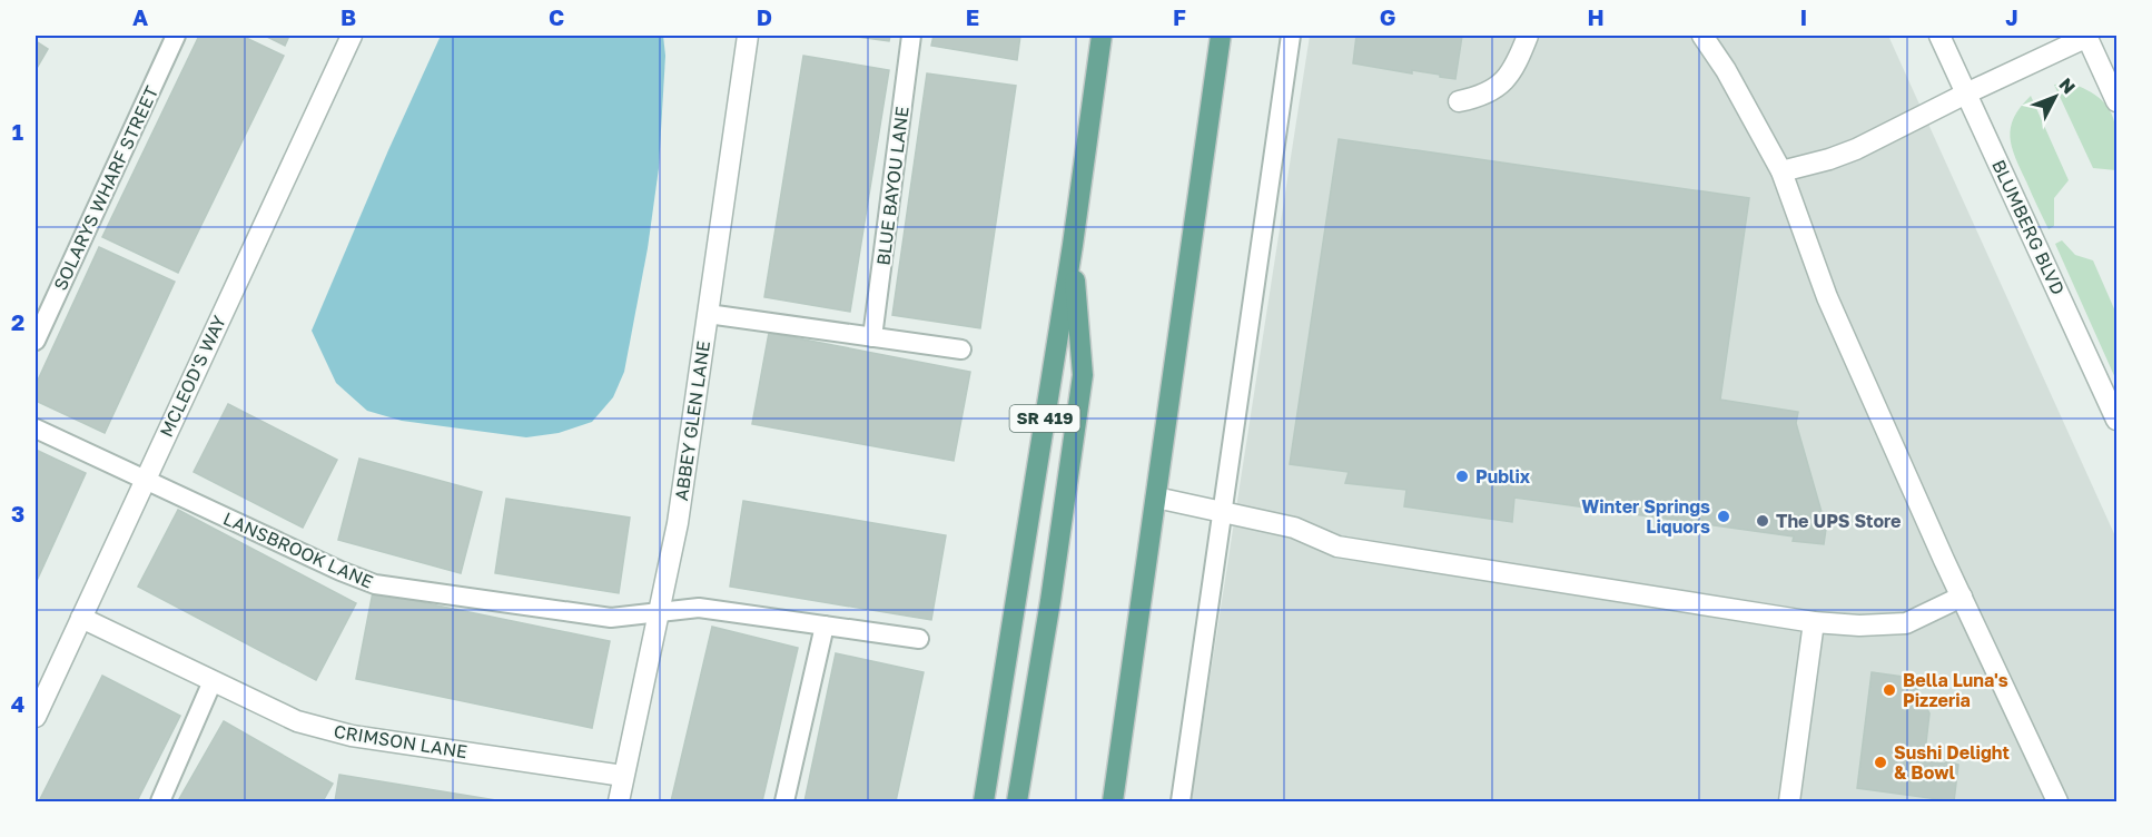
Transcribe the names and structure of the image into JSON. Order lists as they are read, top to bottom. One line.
{"streets":{"main road":["SR 419"],"street":["BLUMBERG BLVD","MCLEOD'S WAY","ABBEY GLEN LANE","CRIMSON LANE"],"lane":["BLUE BAYOU LANE","SOLARYS WHARF STREET","LANSBROOK LANE"]},"crossings":[["MCLEOD'S WAY","LANSBROOK LANE"],["MCLEOD'S WAY","CRIMSON LANE"],["ABBEY GLEN LANE","LANSBROOK LANE"],["ABBEY GLEN LANE","CRIMSON LANE"]],"places":["Publix","Winter Springs Liquors","The UPS Store","Bella Luna's Pizzeria","Sushi Delight & Bowl"],"north":"top right","grid":{"columns":["A","B","C","D","E","F","G","H","I","J"],"rows":["1","2","3","4"]}}
